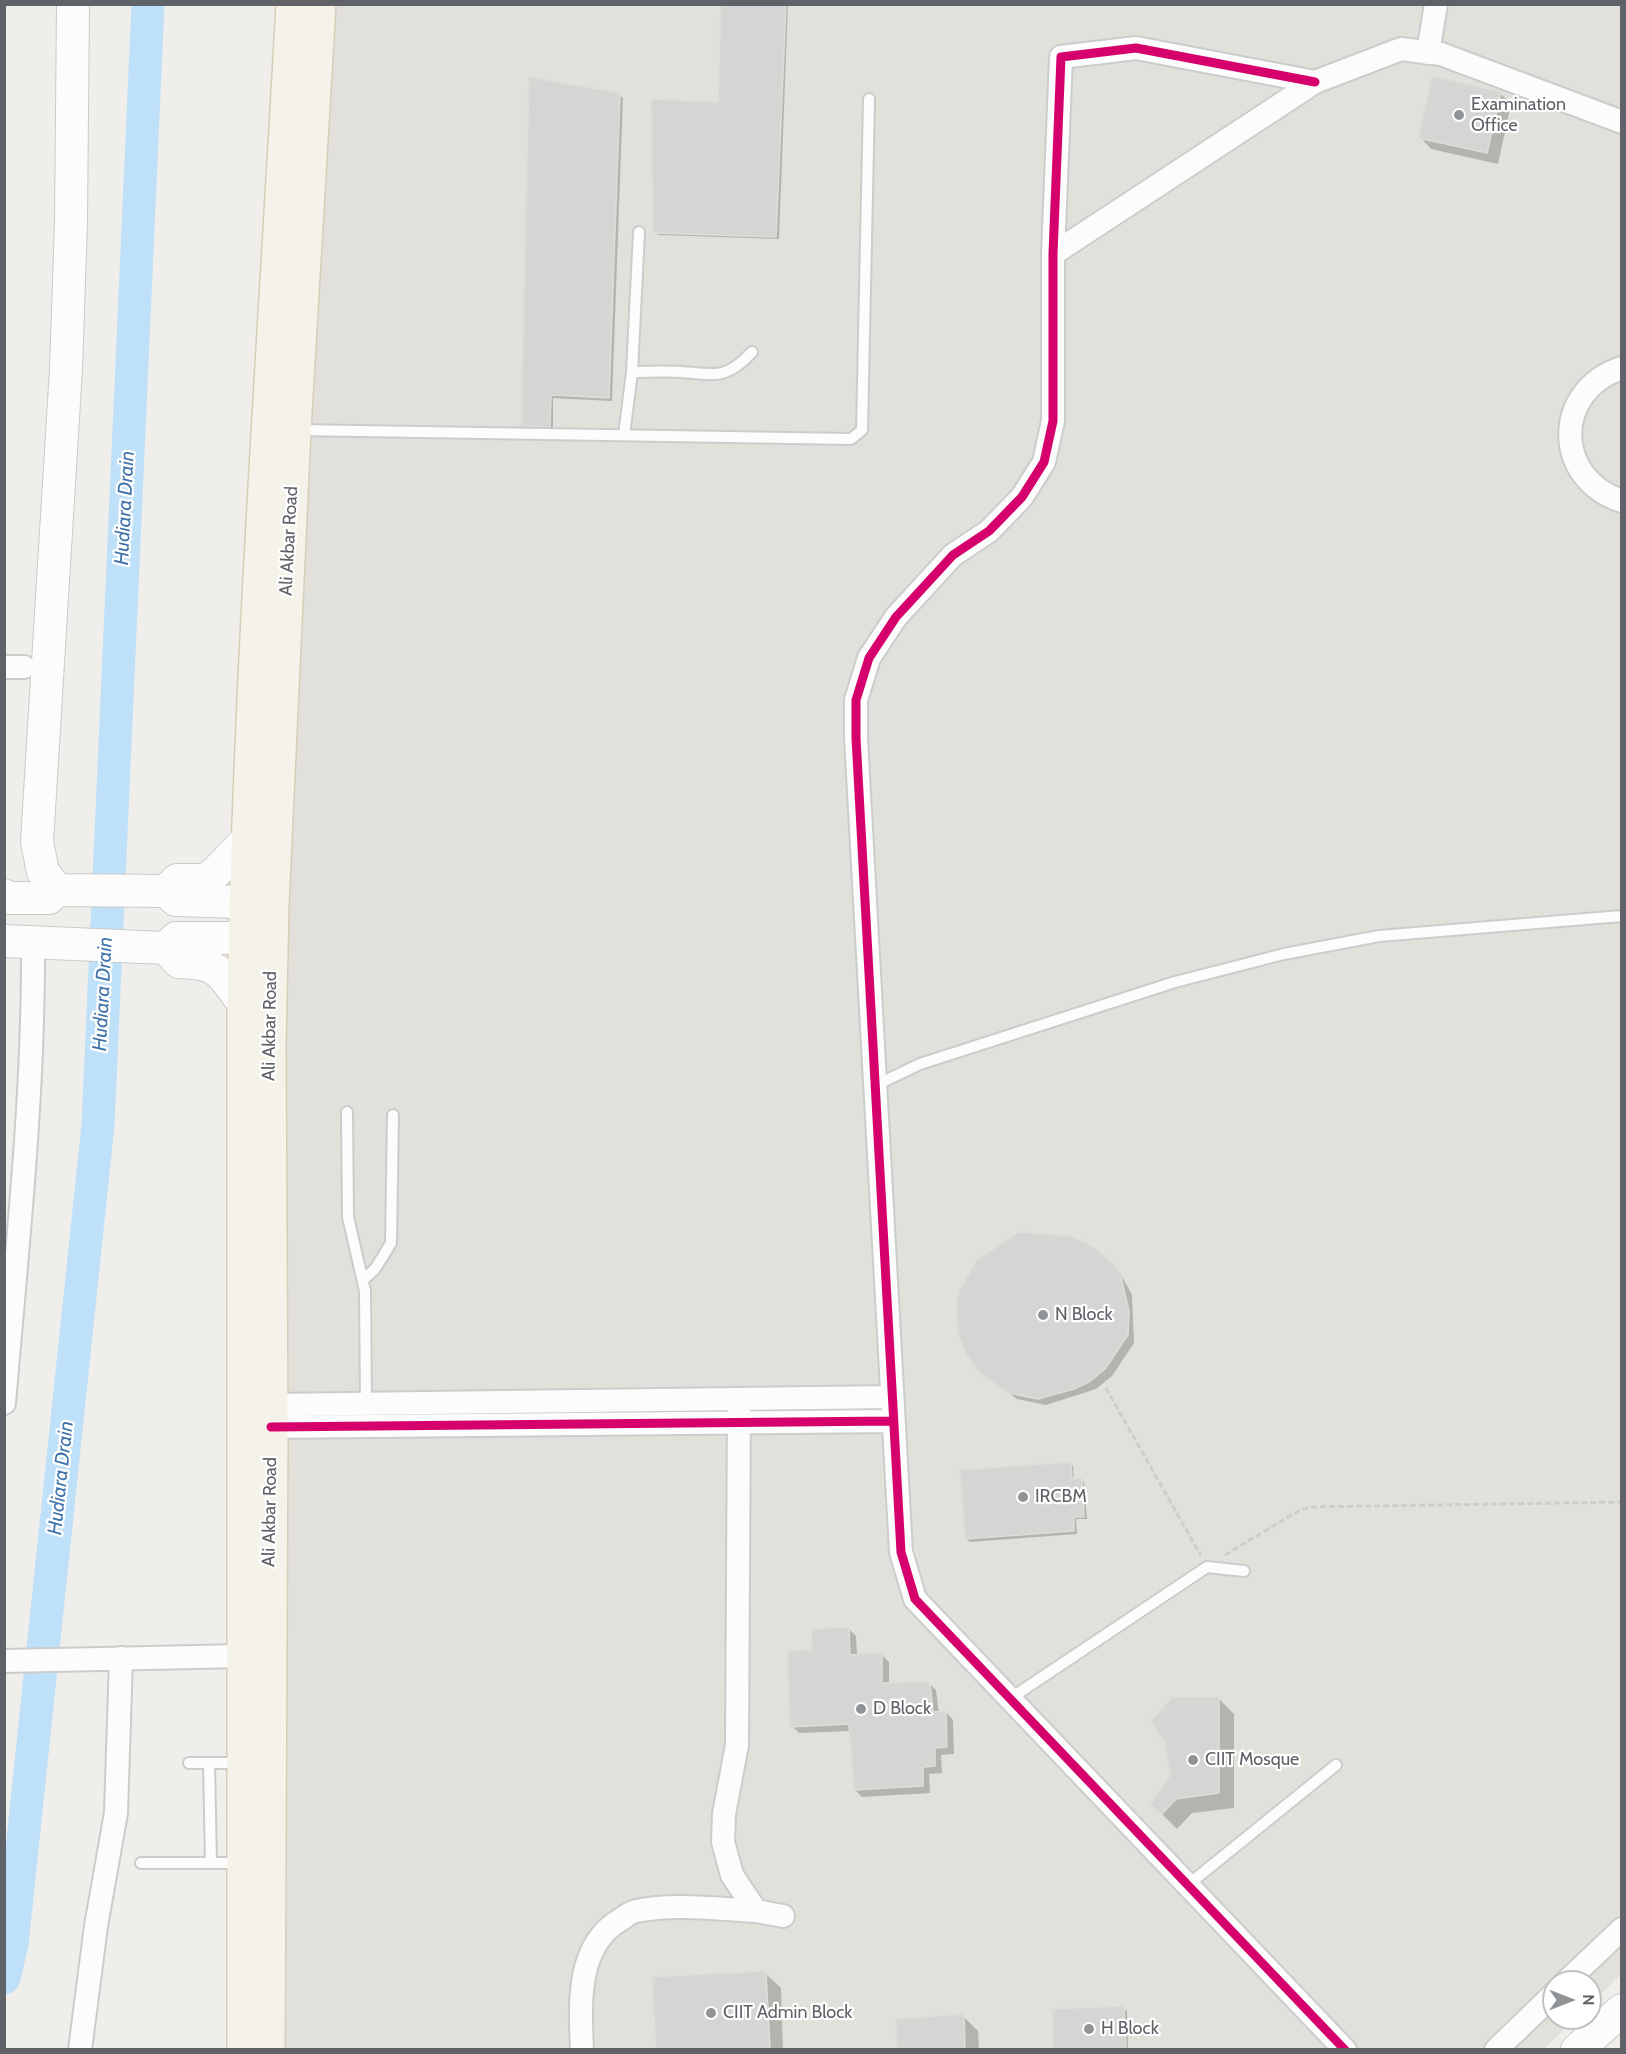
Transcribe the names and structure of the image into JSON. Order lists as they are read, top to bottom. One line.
{"streets":{"main road":["Ali Akbar Road"]},"water":["Hudiara Drain"],"places":["Examination Office","N Block","IRCBM","D Block","CIIT Mosque","CIIT Admin Block","H Block"],"north":"right"}
